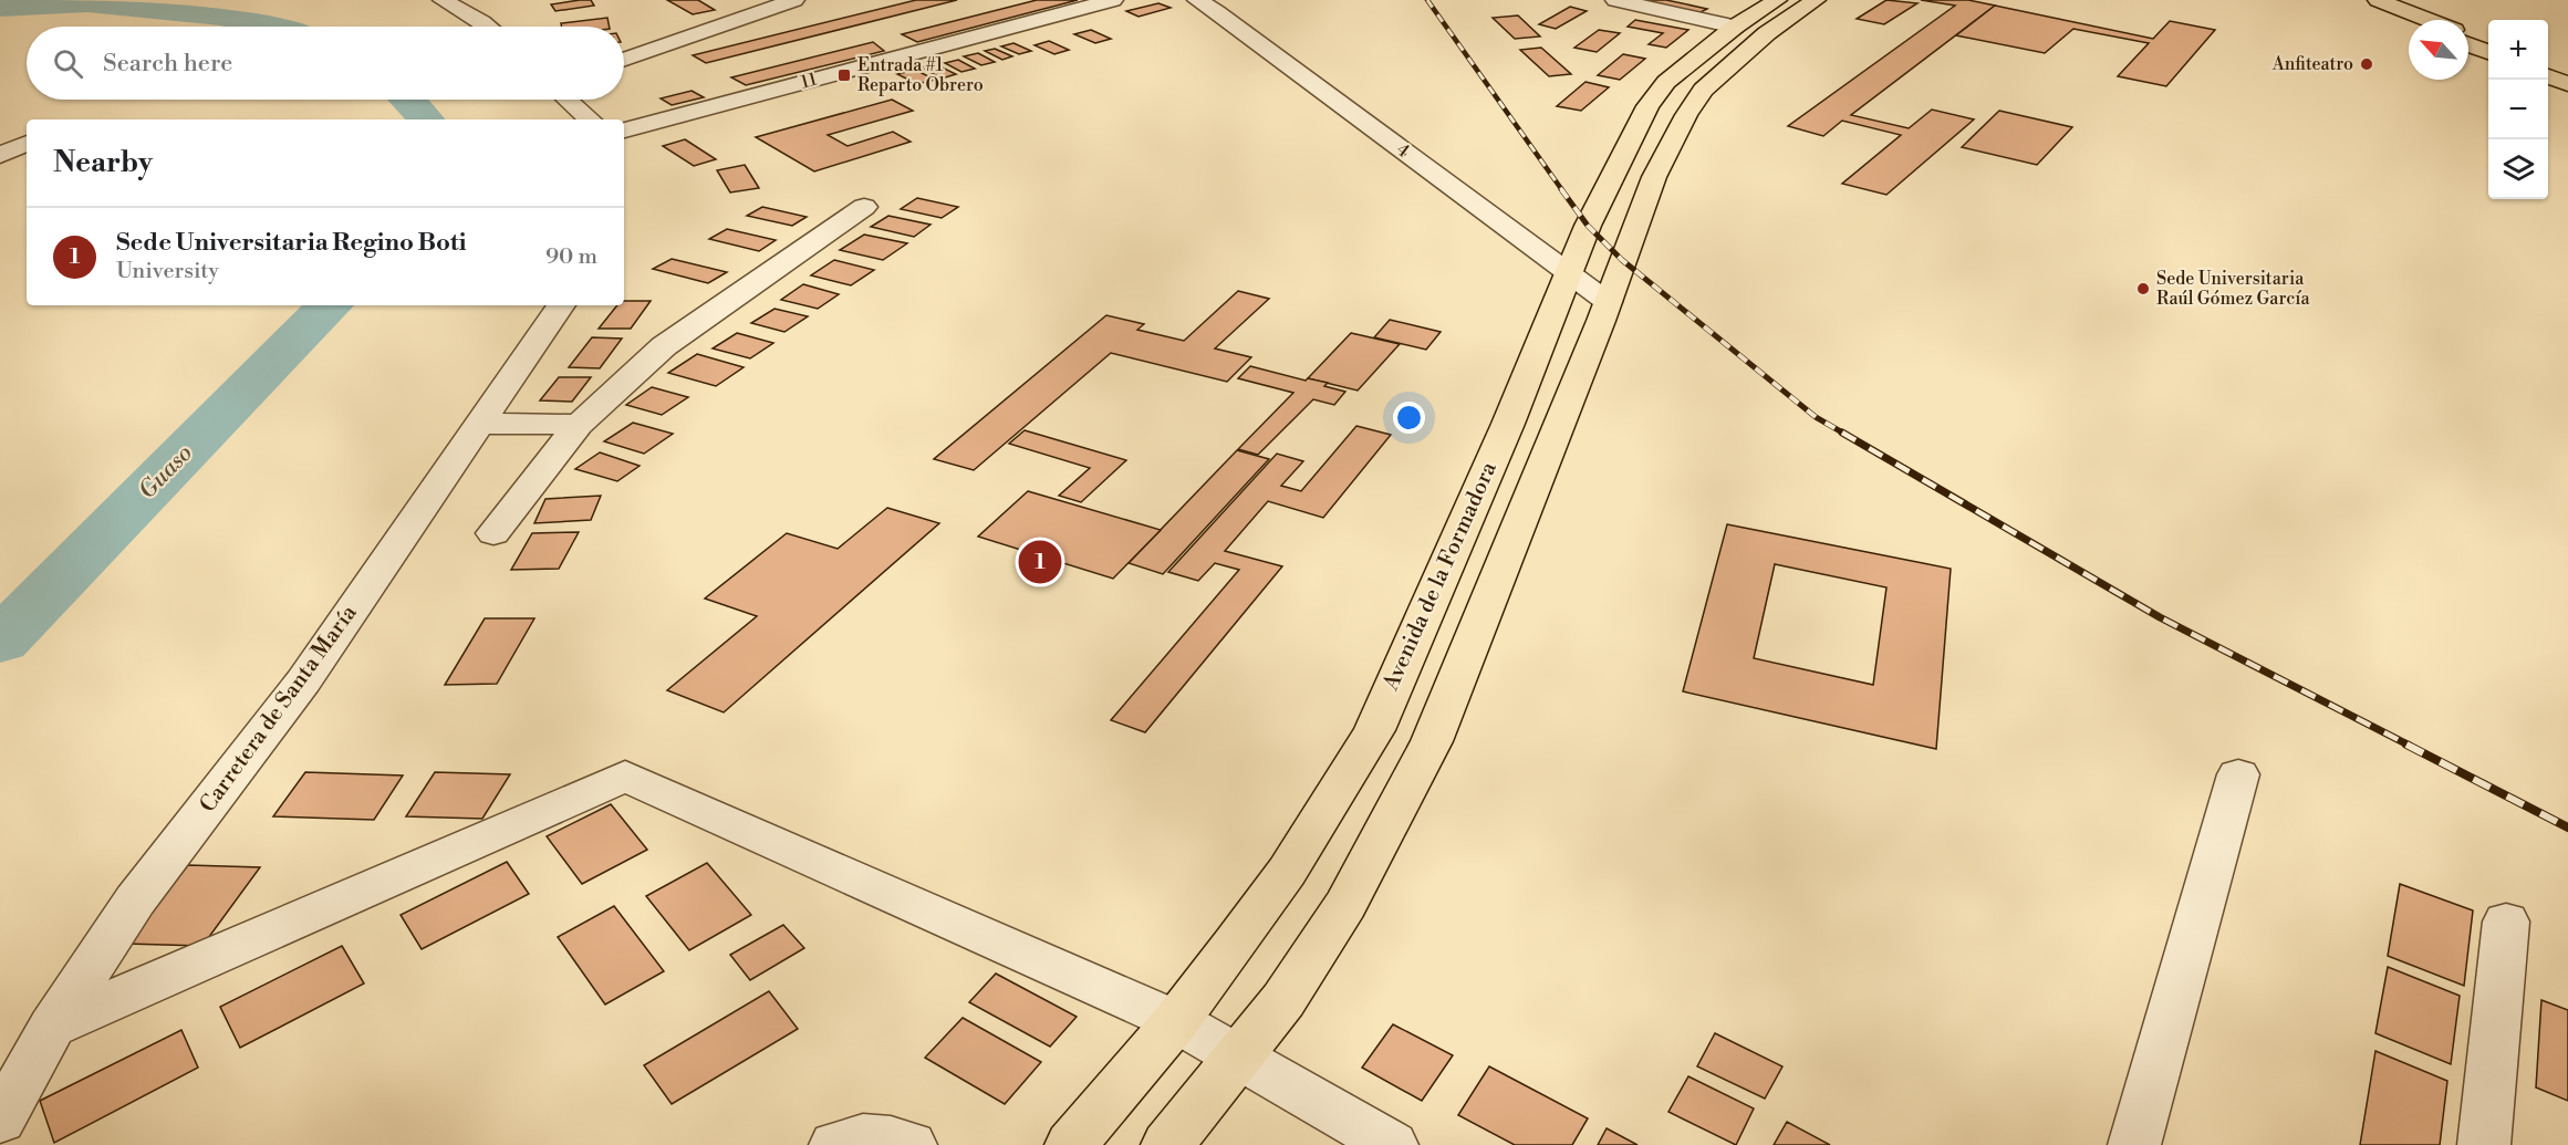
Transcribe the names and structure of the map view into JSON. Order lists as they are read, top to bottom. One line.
{"streets":{"main road":["Avenida de la Formadora"],"street":["11","4","Carretera de Santa María"]},"crossings":[["4","Avenida de la Formadora"]],"water":["Guaso"],"places":{"other":["Anfiteatro","Sede Universitaria Raúl Gómez García"],"transit":["Entrada #1 Reparto Obrero"]},"north":"top left","page":{"map_buttons":["+","−"],"search":"Search here","heading":"Nearby","list":[{"mark":"1","name":"Sede Universitaria Regino Boti","note":"University","value":"90 m"}],"pins":"1"}}
